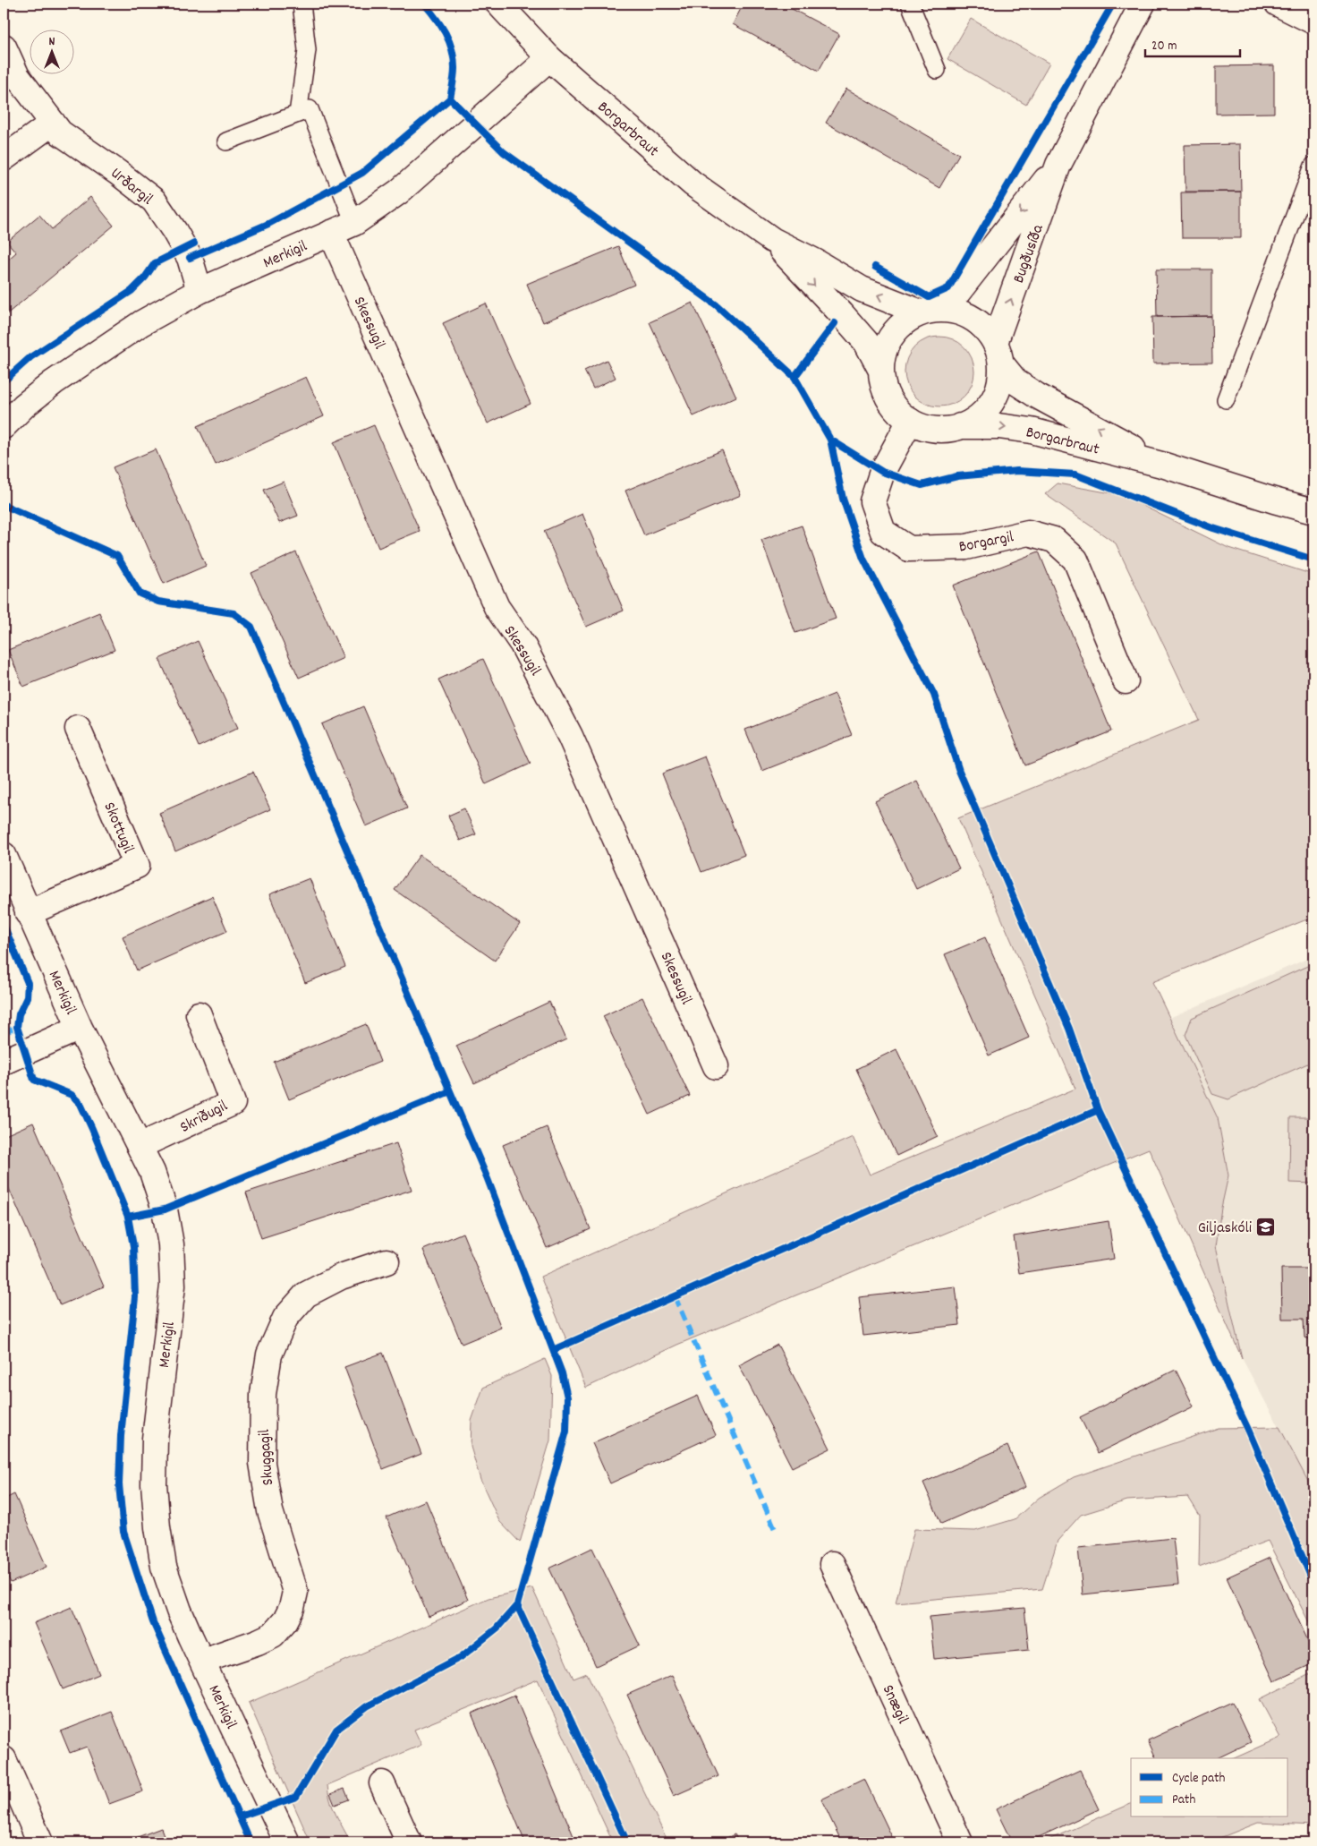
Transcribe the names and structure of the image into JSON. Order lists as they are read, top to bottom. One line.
{"streets":{"street":["Borgarbraut","Urðargil","Merkigil","Bugðusíða","Skessugil","Borgargil","Skottugil","Skriðugil","Skuggagil","Snægil"]},"crossings":[["Borgarbraut","Merkigil"],["Borgarbraut","Bugðusíða"],["Borgarbraut","Borgargil"],["Urðargil","Merkigil"],["Merkigil","Skessugil"],["Merkigil","Skottugil"],["Merkigil","Skriðugil"],["Merkigil","Skuggagil"],["Bugðusíða","Borgargil"]],"places":{"school or university":["Giljaskóli"]},"legend":["Cycle path","Path"],"scale_bar":"20 m","north":"top"}
